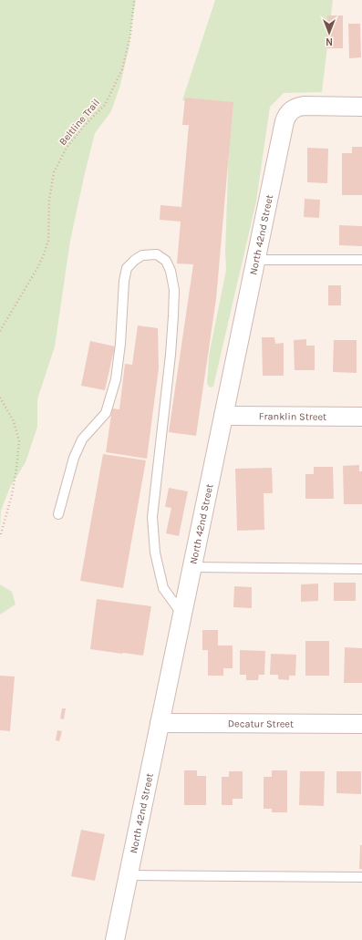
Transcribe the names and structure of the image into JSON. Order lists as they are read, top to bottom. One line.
{"streets":{"street":["North 42nd Street","Franklin Street","Decatur Street"],"path":["Beltline Trail"]},"crossings":[["North 42nd Street","Franklin Street"],["North 42nd Street","Decatur Street"]],"north":"bottom"}
